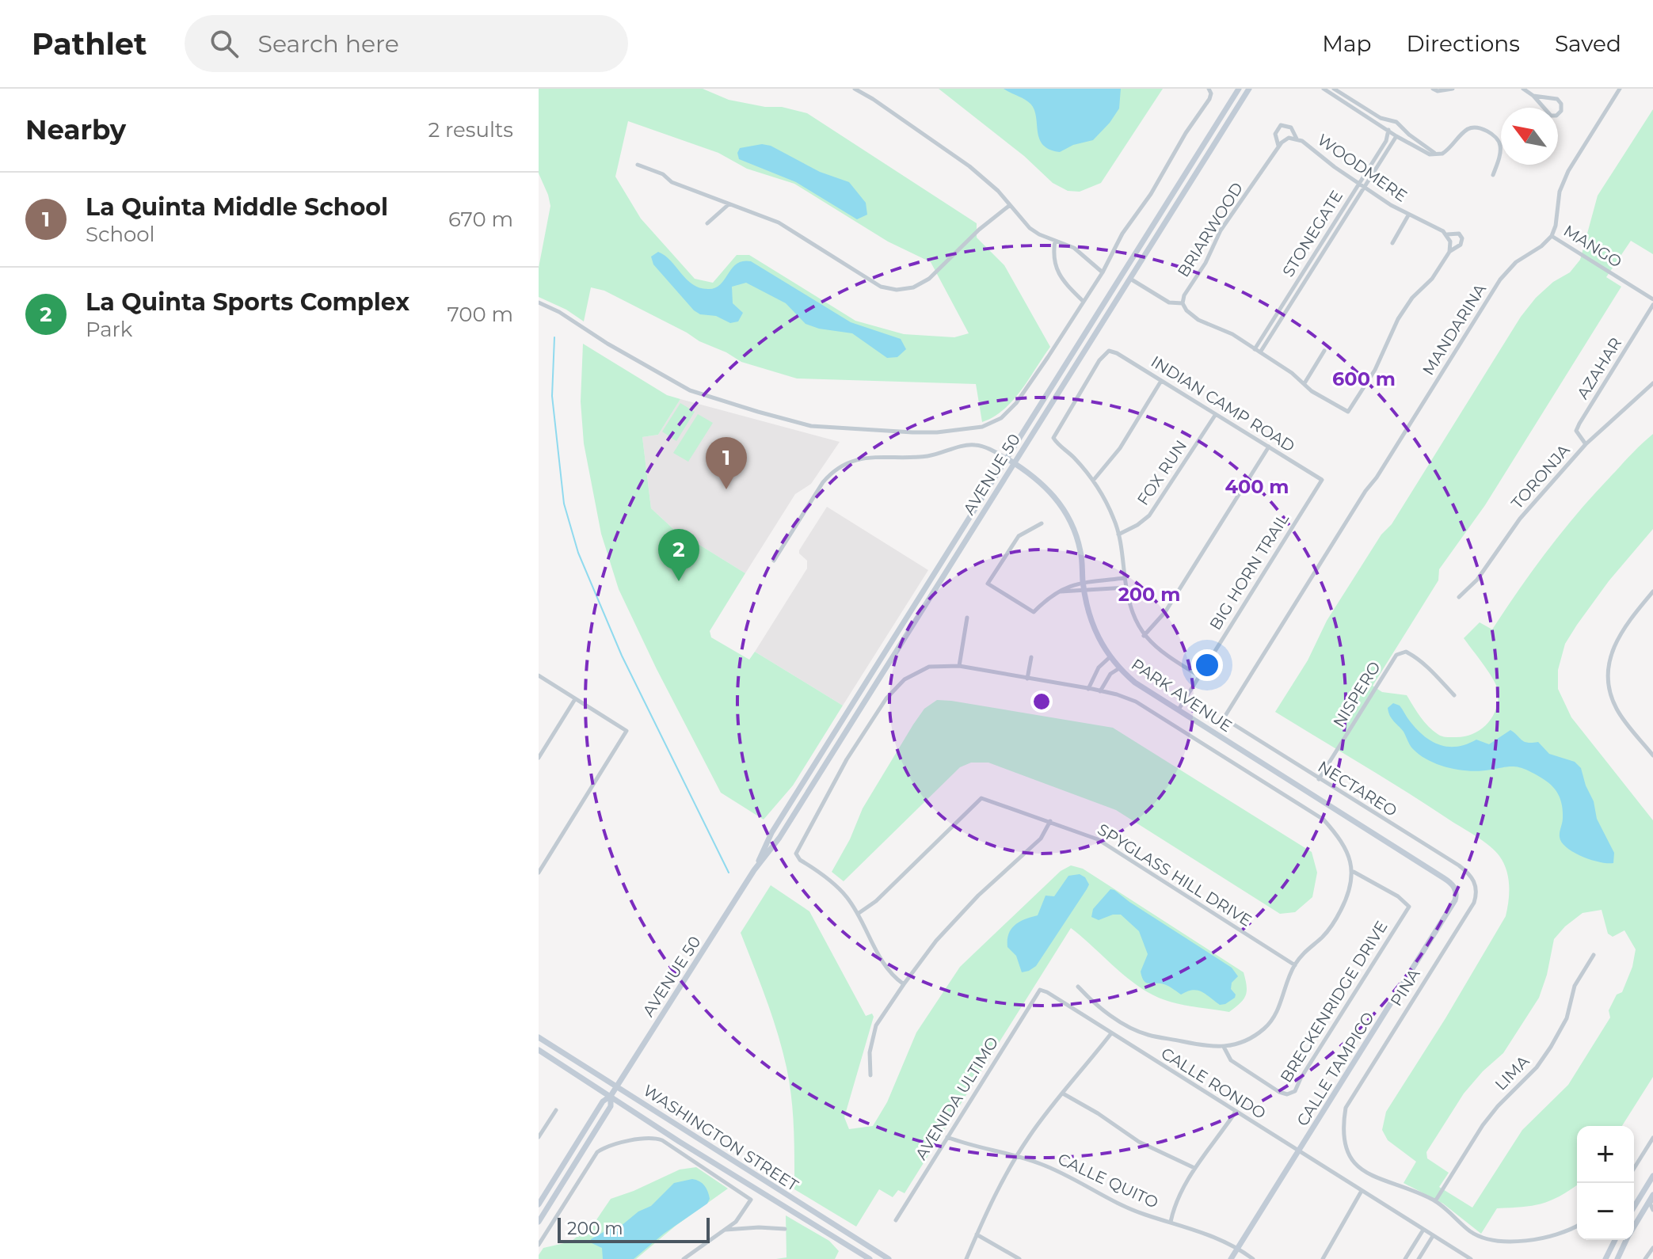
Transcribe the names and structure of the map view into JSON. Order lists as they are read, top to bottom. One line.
{"streets":{"main road":["AVENUE 50","PARK AVENUE","CALLE TAMPICO","WASHINGTON STREET"],"street":["WOODMERE","BRIARWOOD","STONEGATE","MANGO","MANDARINA","AZAHAR","INDIAN CAMP ROAD","FOX RUN","TORONJA","BIG HORN TRAIL","NISPERO","NECTAREO","SPYGLASS HILL DRIVE","PINA","BRECKENRIDGE DRIVE","LIMA","CALLE RONDO","AVENIDA ULTIMO","CALLE QUITO"]},"crossings":[["WOODMERE","BRIARWOOD"],["WOODMERE","STONEGATE"],["MANGO","MANDARINA"],["MANDARINA","NECTAREO"],["AZAHAR","TORONJA"],["INDIAN CAMP ROAD","FOX RUN"],["INDIAN CAMP ROAD","BIG HORN TRAIL"],["AVENUE 50","PARK AVENUE"],["AVENUE 50","WASHINGTON STREET"],["BIG HORN TRAIL","PARK AVENUE"],["NISPERO","NECTAREO"],["PARK AVENUE","CALLE TAMPICO"],["NECTAREO","PINA"],["PINA","LIMA"],["CALLE TAMPICO","CALLE RONDO"],["CALLE TAMPICO","CALLE QUITO"],["CALLE RONDO","AVENIDA ULTIMO"],["AVENIDA ULTIMO","CALLE QUITO"]],"scale_bar":"200 m","north":"top left","page":{"header":"Pathlet","search":"Search here","nav":["Map","Directions","Saved"],"heading":["Nearby","2 results"],"list":[{"mark":"1","name":"La Quinta Middle School","note":"School","value":"670 m"},{"mark":"2","name":"La Quinta Sports Complex","note":"Park","value":"700 m"}],"pins":["1","2"],"map_buttons":["+","−"],"scale":"200 m"},"rings":["600 m","400 m","200 m"]}
